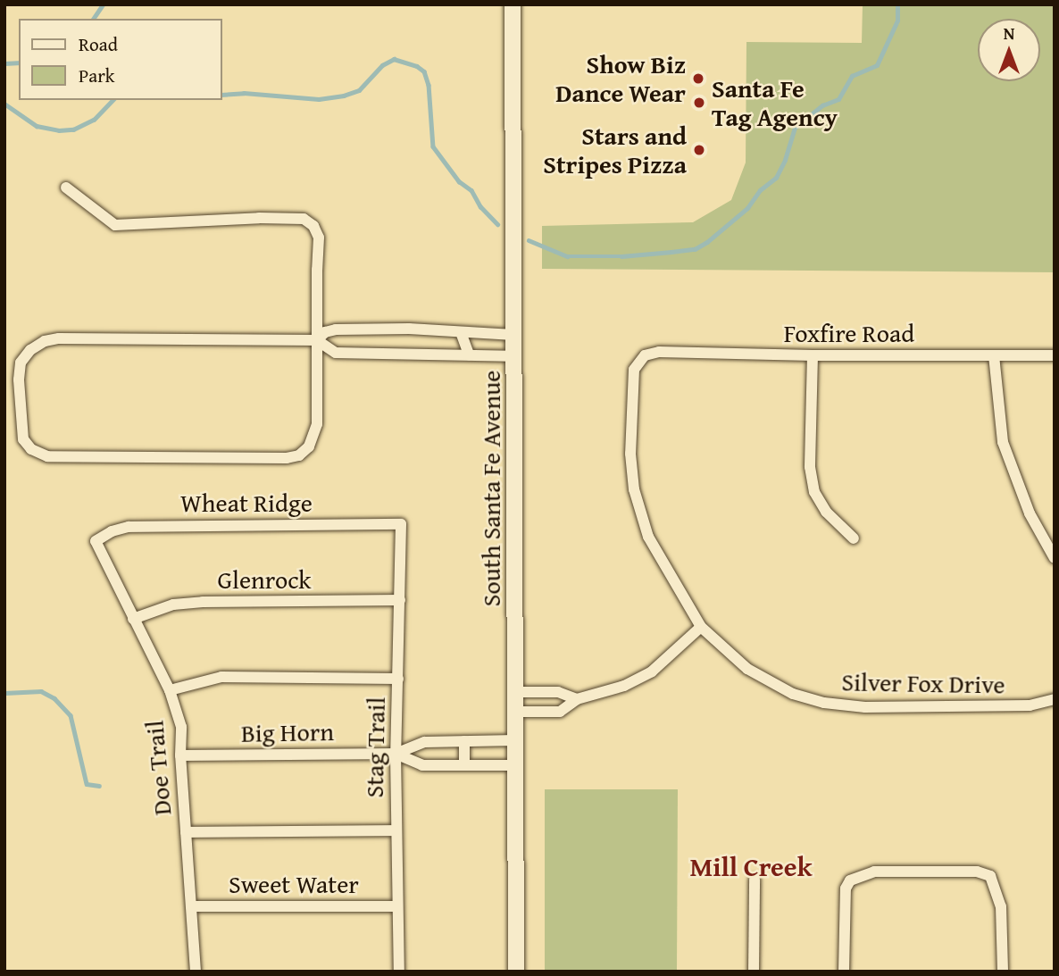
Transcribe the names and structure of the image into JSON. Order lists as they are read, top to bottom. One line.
{"streets":{"main road":["South Santa Fe Avenue"],"street":["Foxfire Road","Wheat Ridge","Glenrock","Silver Fox Drive","Big Horn","Stag Trail","Doe Trail","Sweet Water"]},"crossings":[["Foxfire Road","Silver Fox Drive"],["South Santa Fe Avenue","Big Horn"],["Wheat Ridge","Stag Trail"],["Wheat Ridge","Doe Trail"],["Glenrock","Stag Trail"],["Glenrock","Doe Trail"],["Big Horn","Stag Trail"],["Big Horn","Doe Trail"],["Stag Trail","Sweet Water"],["Doe Trail","Sweet Water"]],"districts":["Mill Creek"],"places":["Show Biz Dance Wear","Santa Fe Tag Agency","Stars and Stripes Pizza"],"legend":["Road","Park"],"north":"top"}
